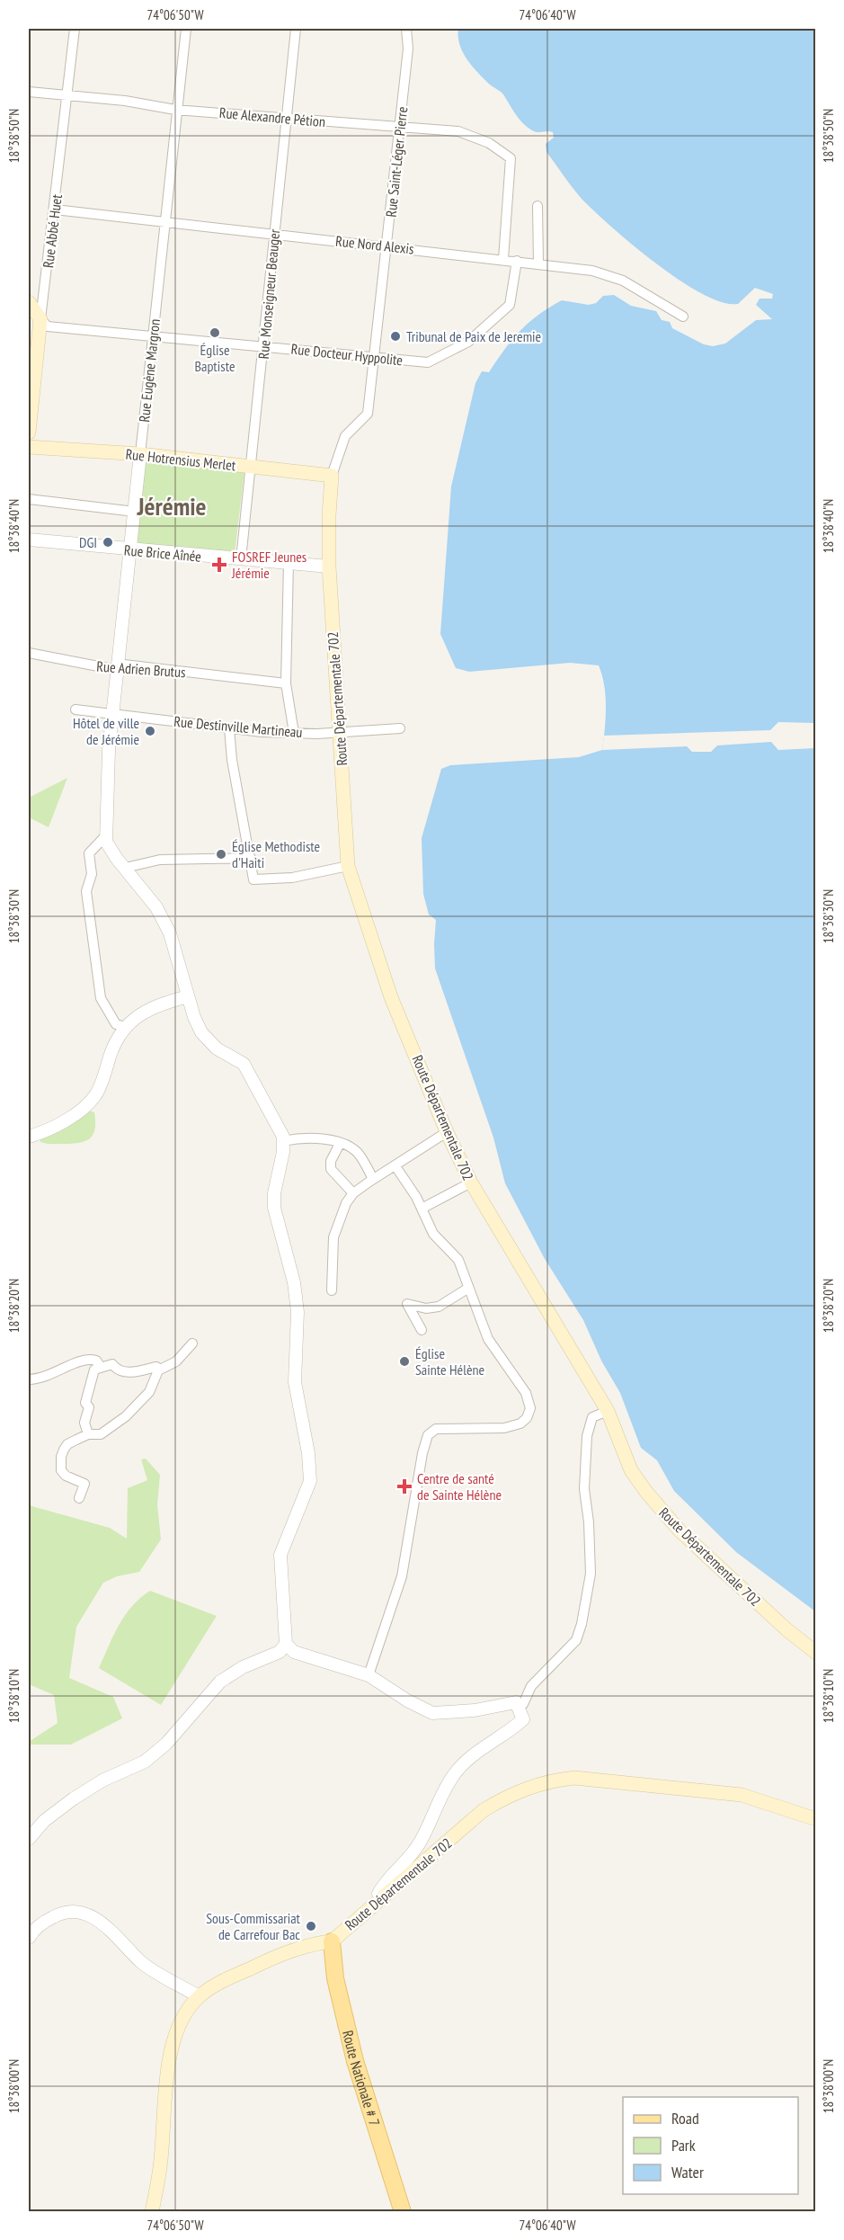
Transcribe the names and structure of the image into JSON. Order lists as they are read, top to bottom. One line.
{"streets":{"main road":["Rue Abbé Huet","Rue Hotrensius Merlet","Route Départementale 702","Route Nationale # 7"],"street":["Rue Alexandre Pétion","Rue Saint-Léger Pierre","Rue Nord Alexis","Rue Monseigneur Beauger","Rue Docteur Hyppolite","Rue Eugène Margron","Rue Brice Aînée","Rue Adrien Brutus","Rue Destinville Martineau"]},"crossings":[["Rue Alexandre Pétion","Rue Saint-Léger Pierre"],["Rue Alexandre Pétion","Rue Abbé Huet"],["Rue Alexandre Pétion","Rue Nord Alexis"],["Rue Alexandre Pétion","Rue Monseigneur Beauger"],["Rue Alexandre Pétion","Rue Eugène Margron"],["Rue Saint-Léger Pierre","Rue Nord Alexis"],["Rue Saint-Léger Pierre","Rue Docteur Hyppolite"],["Rue Saint-Léger Pierre","Rue Hotrensius Merlet"],["Rue Saint-Léger Pierre","Route Départementale 702"],["Rue Abbé Huet","Rue Nord Alexis"],["Rue Abbé Huet","Rue Docteur Hyppolite"],["Rue Nord Alexis","Rue Monseigneur Beauger"],["Rue Nord Alexis","Rue Docteur Hyppolite"],["Rue Nord Alexis","Rue Eugène Margron"],["Rue Monseigneur Beauger","Rue Docteur Hyppolite"],["Rue Monseigneur Beauger","Rue Hotrensius Merlet"],["Rue Monseigneur Beauger","Rue Brice Aînée"],["Rue Docteur Hyppolite","Rue Eugène Margron"],["Rue Eugène Margron","Rue Hotrensius Merlet"],["Rue Eugène Margron","Rue Brice Aînée"],["Rue Eugène Margron","Rue Adrien Brutus"],["Rue Eugène Margron","Rue Destinville Martineau"],["Rue Hotrensius Merlet","Route Départementale 702"],["Rue Brice Aînée","Route Départementale 702"],["Route Départementale 702","Rue Destinville Martineau"],["Route Départementale 702","Route Nationale # 7"]],"districts":["Jérémie"],"places":{"other":["Église Baptiste","Tribunal de Paix de Jeremie","DGI","Hôtel de ville de Jérémie","Église Methodiste d'Haiti","Église Sainte Hélène","Sous-Commissariat de Carrefour Bac"],"health":["FOSREF Jeunes Jérémie","Centre de santé de Sainte Hélène"]},"legend":["Road","Park","Water"],"coordinates":["74°06'50\"W","74°06'40\"W","18°38'50\"N","18°38'40\"N","18°38'30\"N","18°38'20\"N","18°38'10\"N","18°38'00\"N"]}
